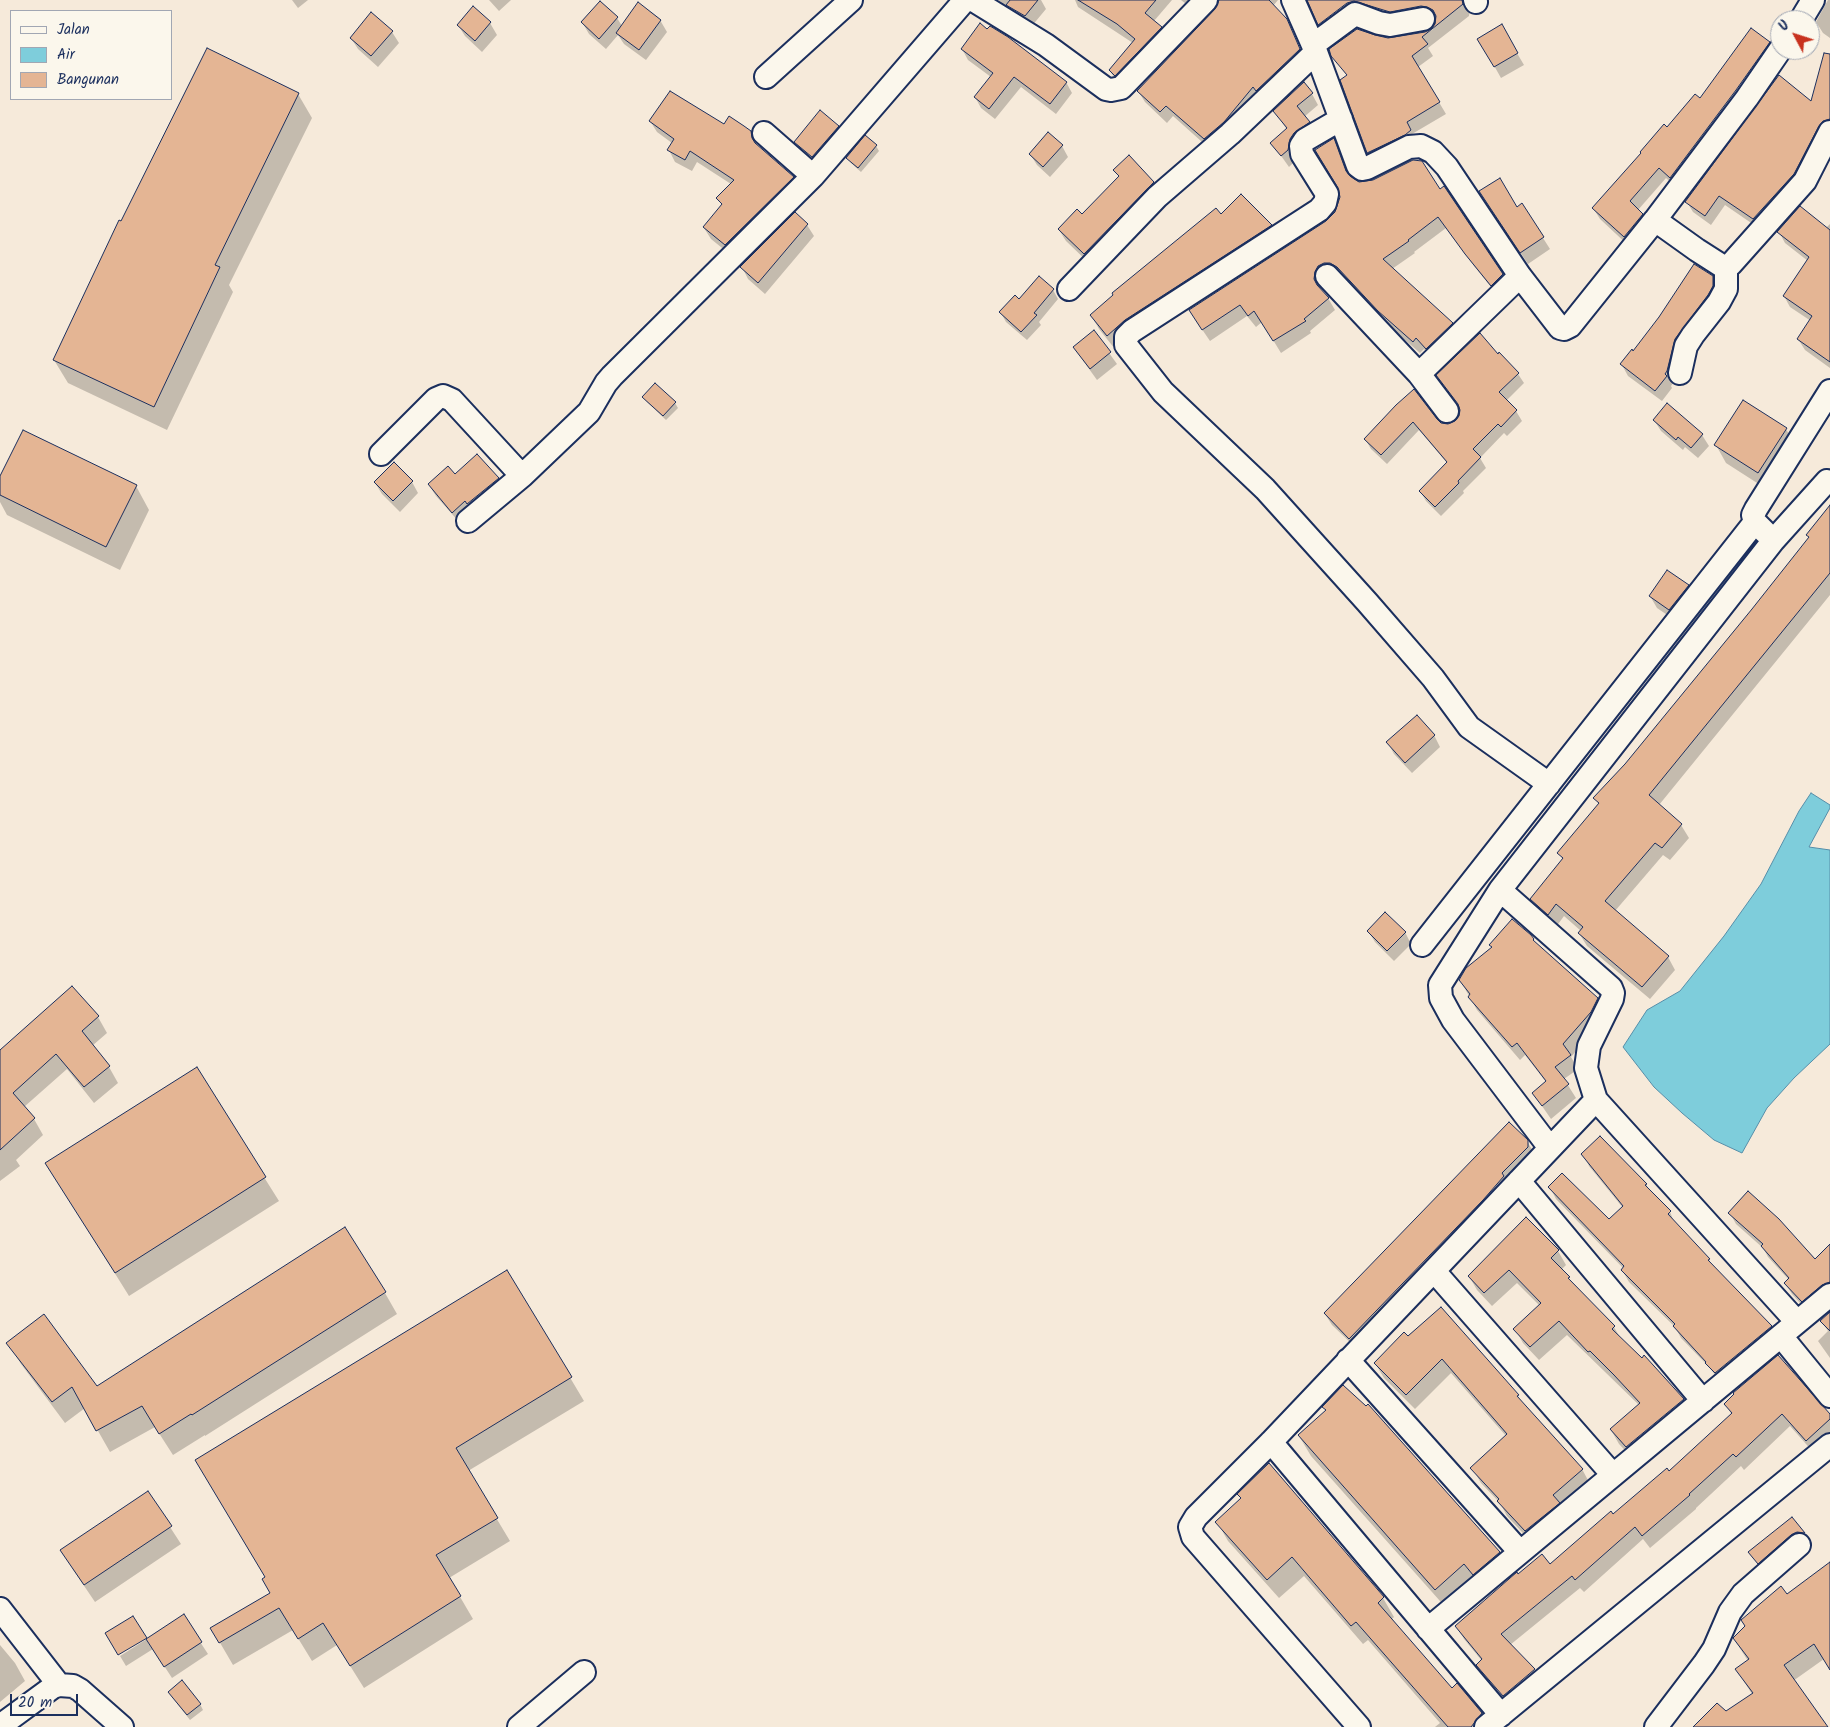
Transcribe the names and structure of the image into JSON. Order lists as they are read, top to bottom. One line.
{"legend":["Jalan","Air","Bangunan"],"scale_bar":"20 m","north":"top left"}
